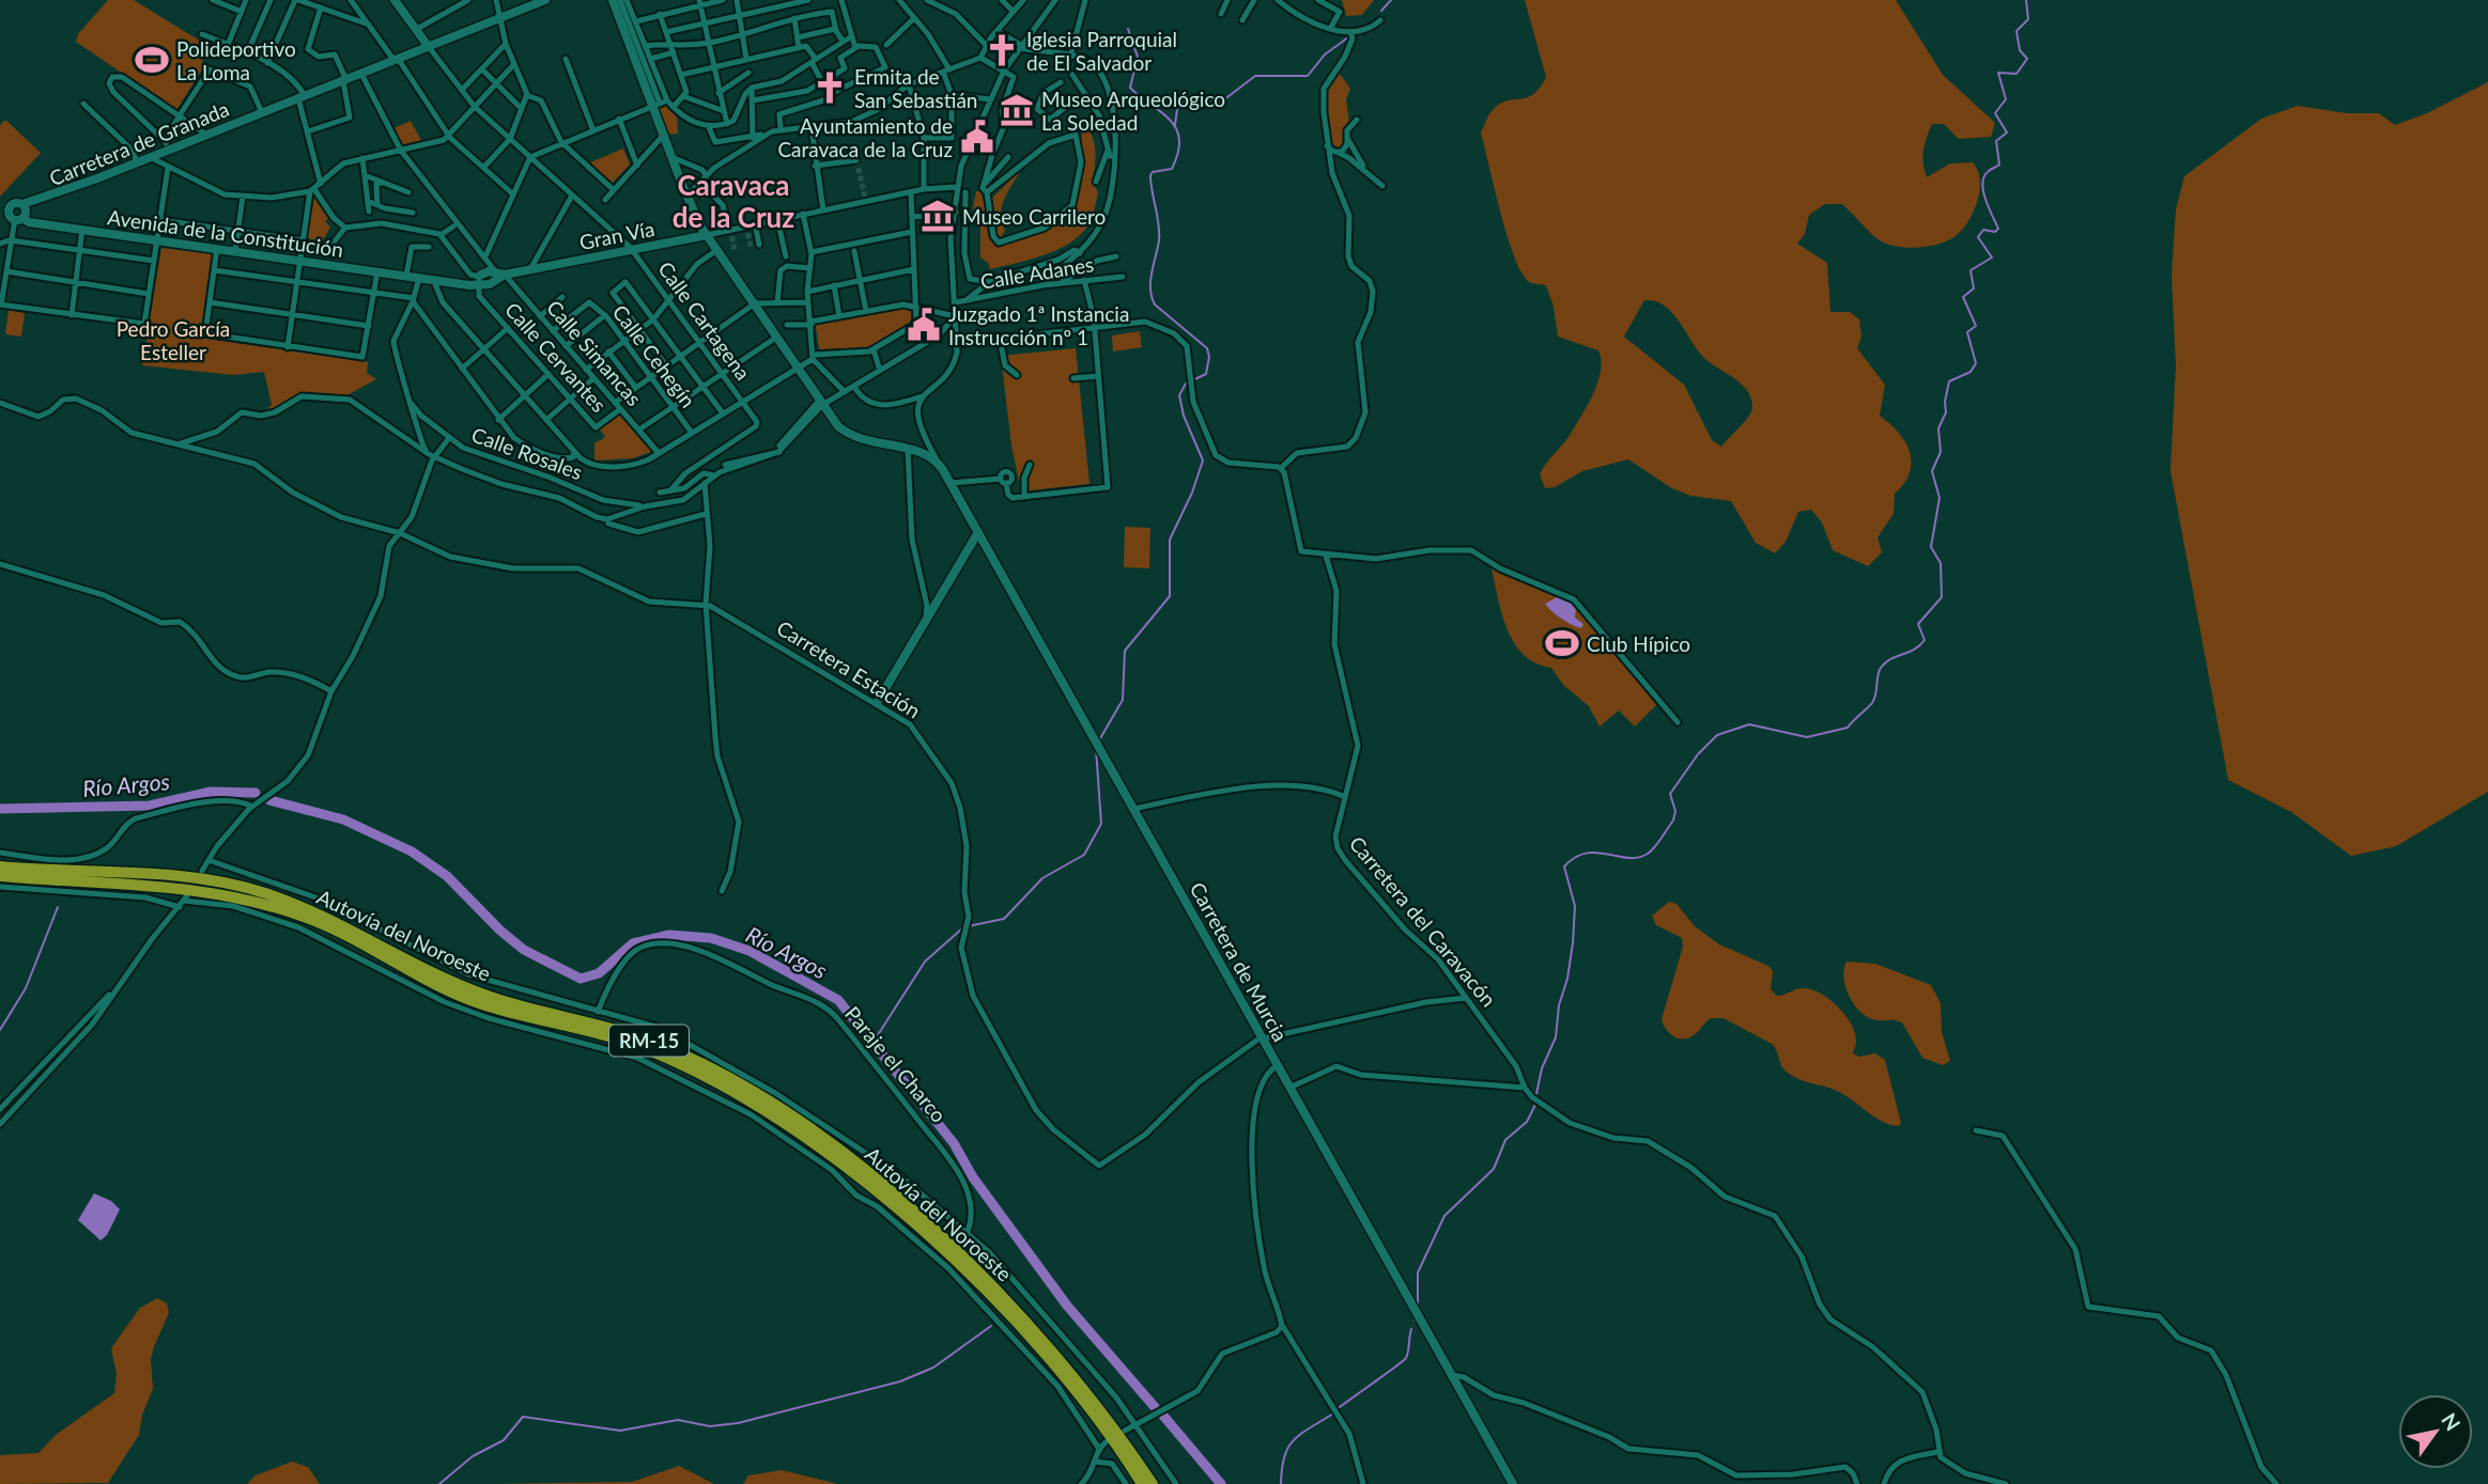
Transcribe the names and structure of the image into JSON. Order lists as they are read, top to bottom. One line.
{"streets":{"highway":["Autovía del Noroeste","RM-15"],"main road":["Carretera de Granada","Avenida de la Constitución","Gran Vía","Carretera de Murcia"],"street":["Calle Adanes","Calle Cartagena","Calle Simancas","Calle Cehegín","Calle Cervantes","Calle Rosales","Carretera Estación","Carretera del Caravacón","Paraje el Charco"]},"crossings":[["Carretera de Granada","Avenida de la Constitución"],["Carretera de Granada","Calle Cartagena"],["Avenida de la Constitución","Gran Vía"],["Gran Vía","Calle Cartagena"],["Gran Vía","Calle Simancas"],["Gran Vía","Calle Cervantes"],["Calle Simancas","Calle Cehegín"],["Calle Simancas","Calle Cervantes"],["Carretera Estación","Carretera de Murcia"]],"districts":["Caravaca de la Cruz"],"water":["Río Argos"],"parks":["Pedro García Esteller"],"places":{"church":["Iglesia Parroquial de El Salvador","Ermita de San Sebastián"],"sports":["Polideportivo La Loma","Club Hípico"],"museum":["Museo Arqueológico La Soledad","Museo Carrilero"],"public building":["Ayuntamiento de Caravaca de la Cruz","Juzgado 1ª Instancia Instrucción nº 1"]},"north":"top right"}
